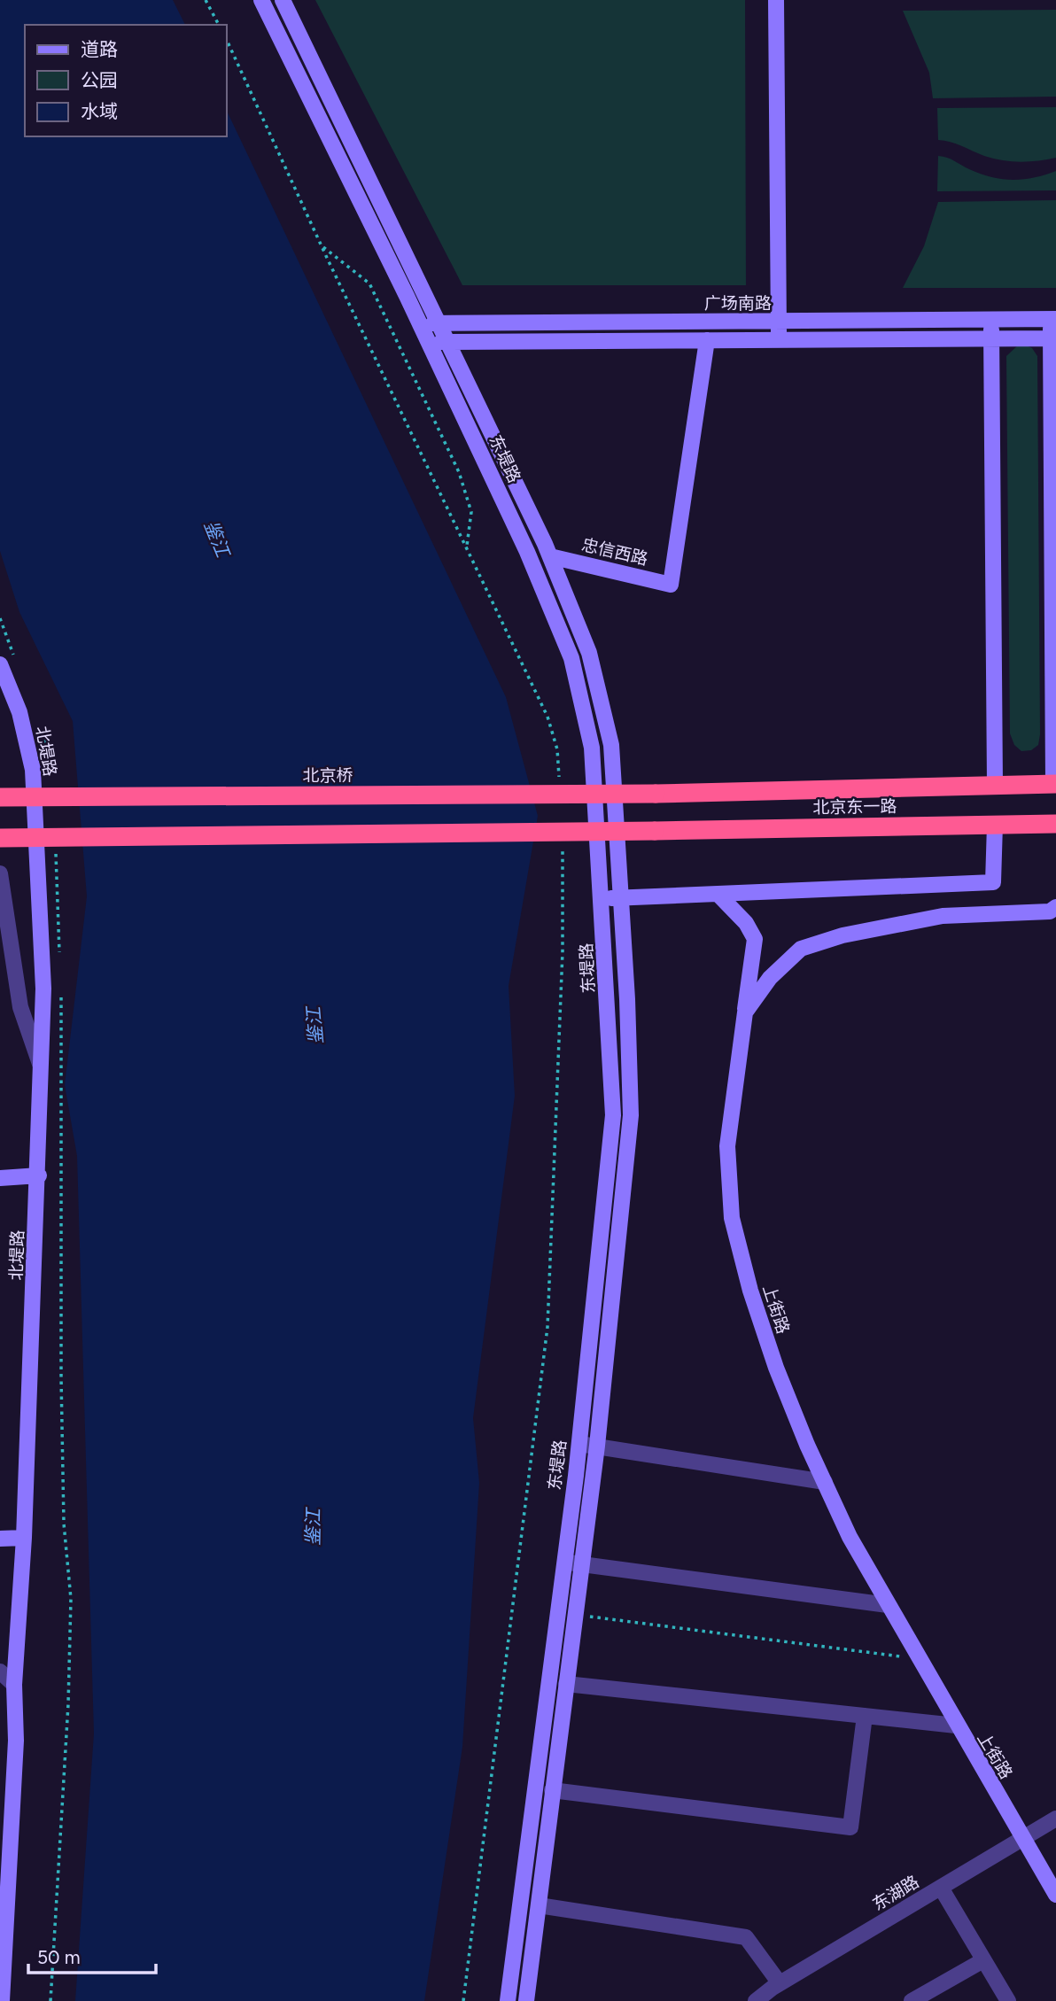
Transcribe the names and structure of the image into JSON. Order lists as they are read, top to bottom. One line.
{"streets":{"highway":["北京桥","北京东一路"],"main road":["广场南路","东堤路","忠信西路","北堤路","上街路"],"street":["东湖路"]},"crossings":[["广场南路","东堤路"],["东堤路","忠信西路"],["北京桥","北京东一路"],["上街路","东湖路"]],"water":["鉴江"],"legend":["道路","公园","水域"],"scale_bar":"50 m"}
